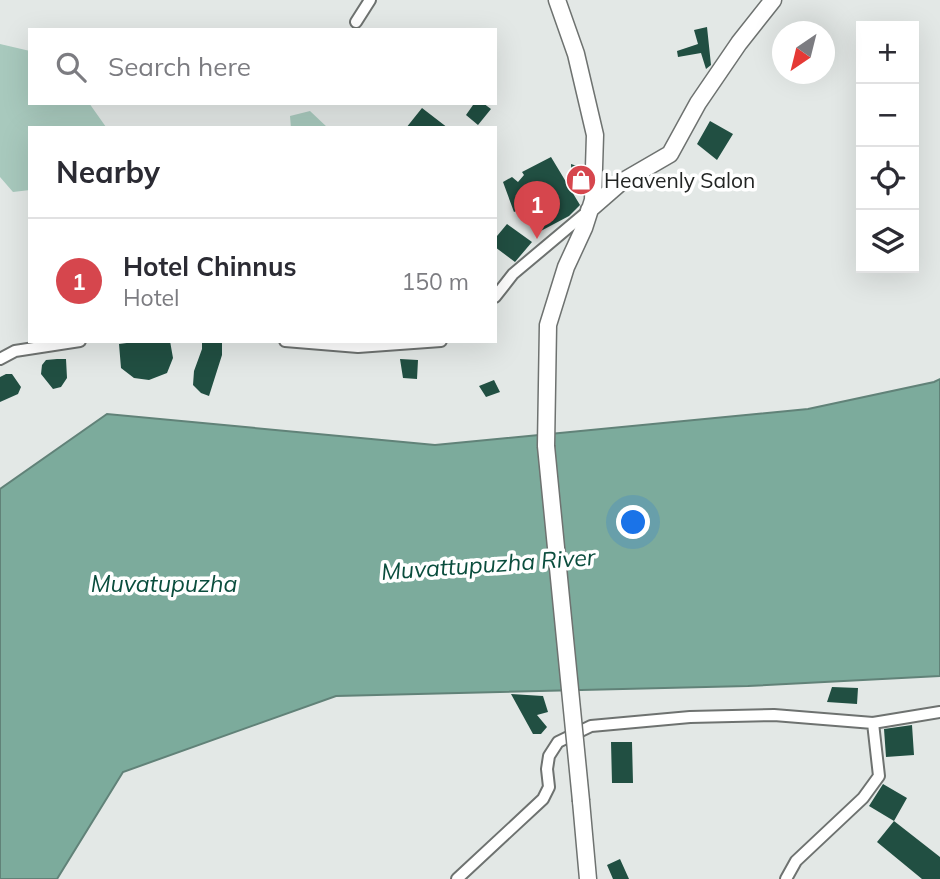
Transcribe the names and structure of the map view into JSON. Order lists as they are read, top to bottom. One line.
{"water":["Muvattupuzha River","Muvatupuzha"],"places":{"shop":["Heavenly Salon"]},"north":"bottom left","page":{"map_buttons":["+","−"],"search":"Search here","heading":"Nearby","pins":"1","list":[{"mark":"1","name":"Hotel Chinnus","note":"Hotel","value":"150 m"}]}}
